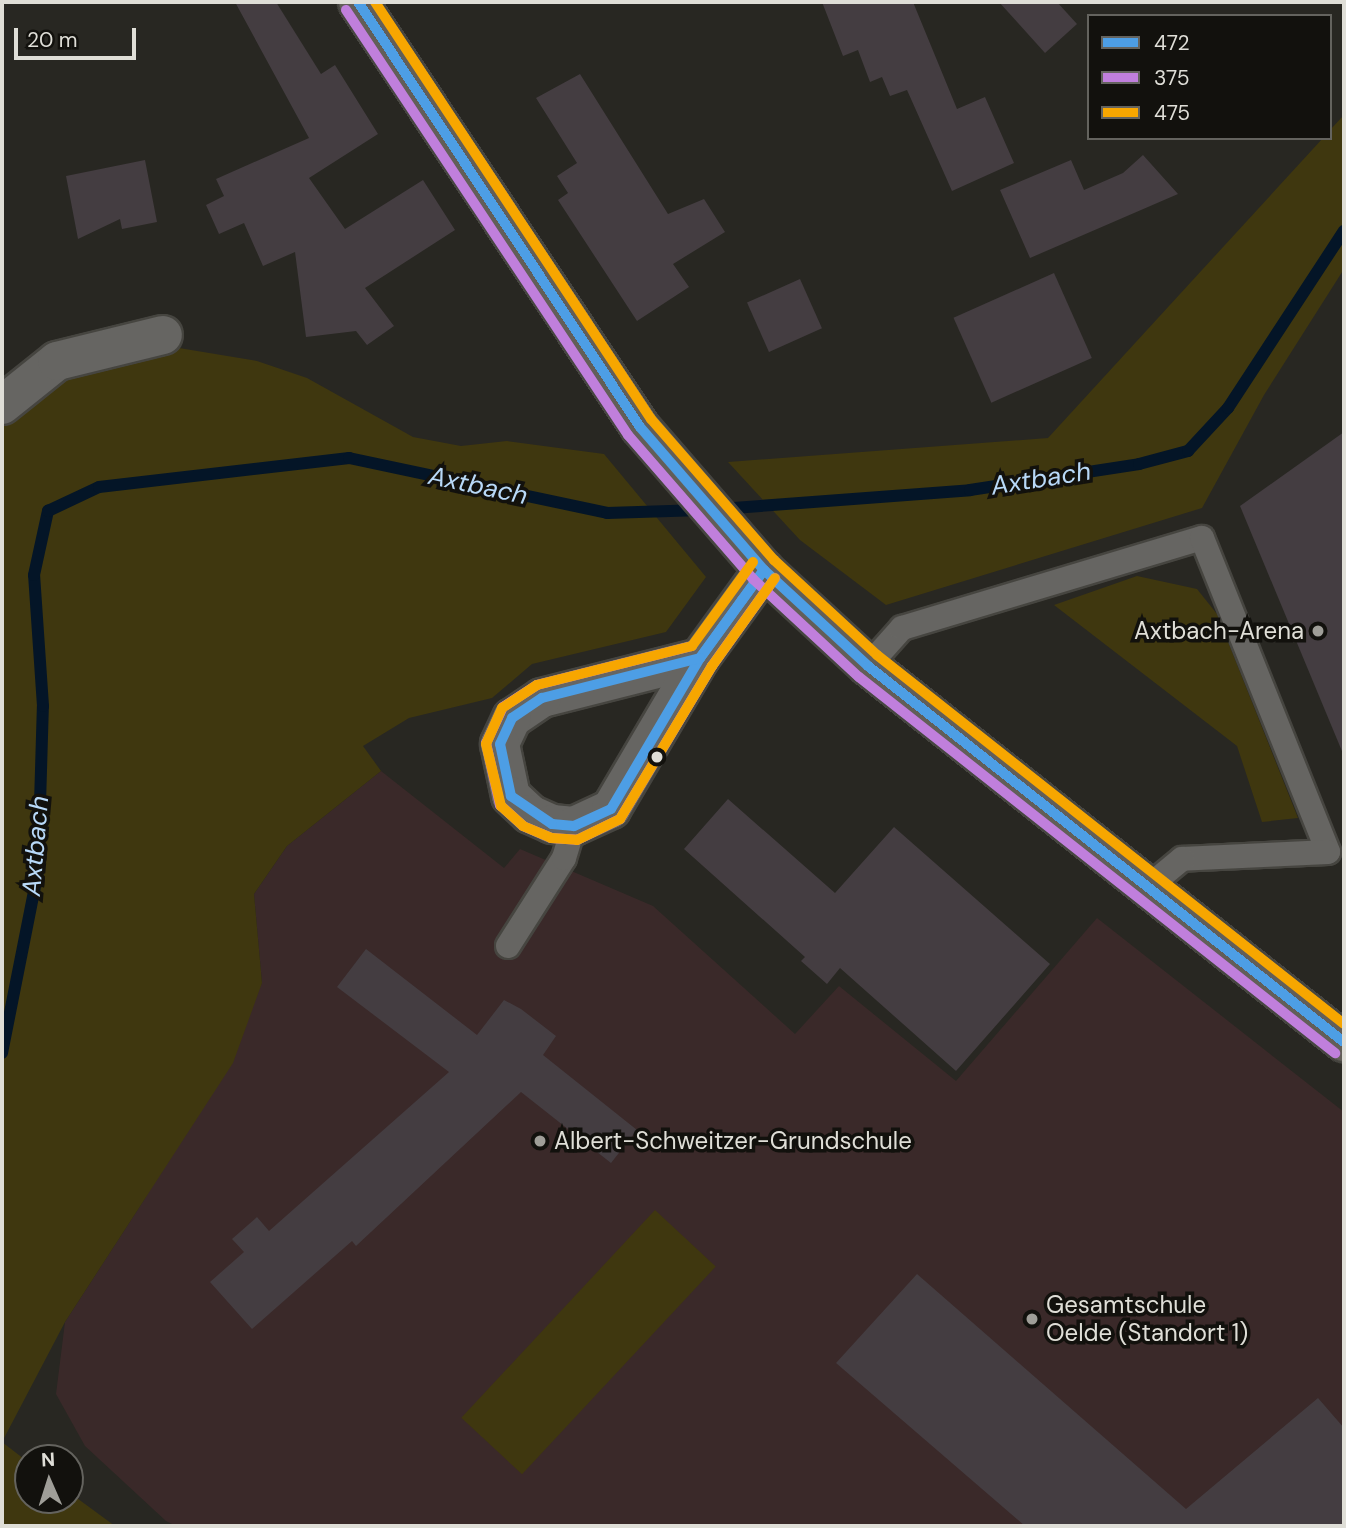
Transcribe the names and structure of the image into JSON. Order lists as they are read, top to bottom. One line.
{"water":["Axtbach"],"places":["Axtbach-Arena","Albert-Schweitzer-Grundschule","Gesamtschule Oelde (Standort 1)"],"lines":["transit line 472","transit line 475","transit line 375"],"legend":["472","375","475"],"scale_bar":"20 m","north":"top"}
